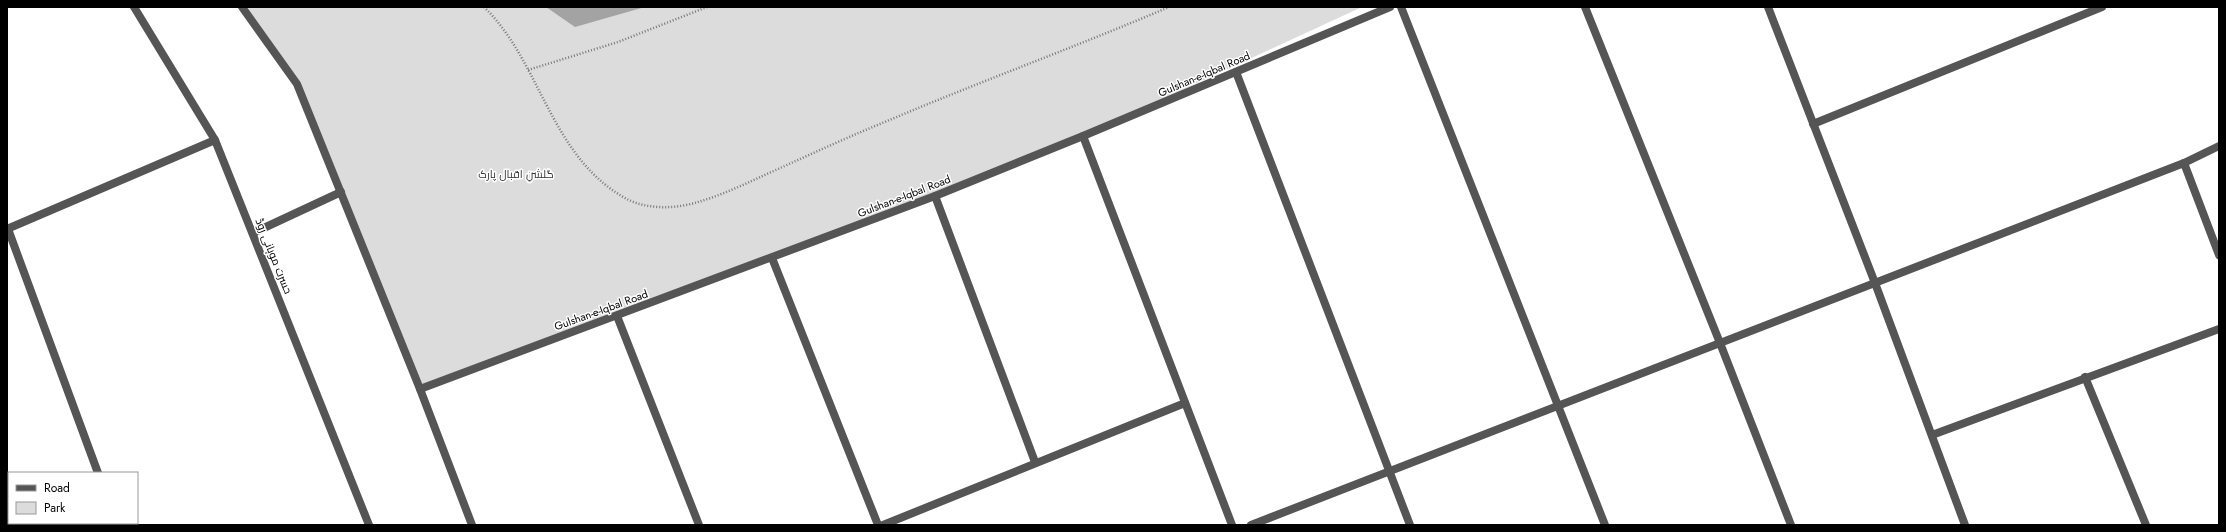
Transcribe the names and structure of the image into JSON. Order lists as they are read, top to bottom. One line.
{"streets":{"street":["Gulshan-e-Iqbal Road","حسرت موہانی روڈ"]},"parks":["گلشنِ اقبال پارک"],"legend":["Road","Park"]}
